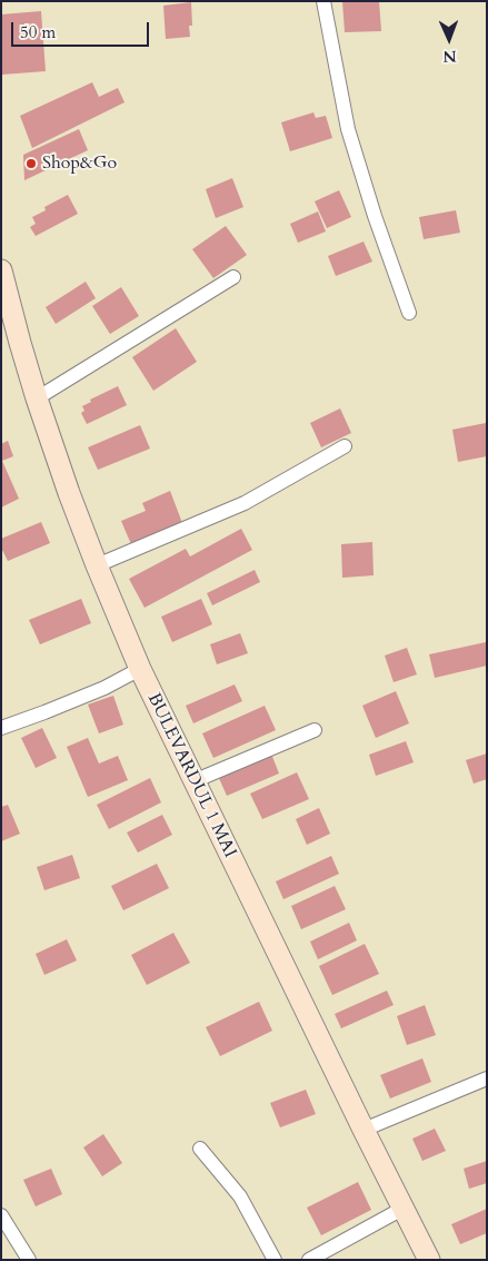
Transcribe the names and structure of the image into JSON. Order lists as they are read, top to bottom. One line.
{"streets":{"main road":["BULEVARDUL 1 MAI"]},"places":["Shop&Go"],"scale_bar":"50 m","north":"bottom"}
